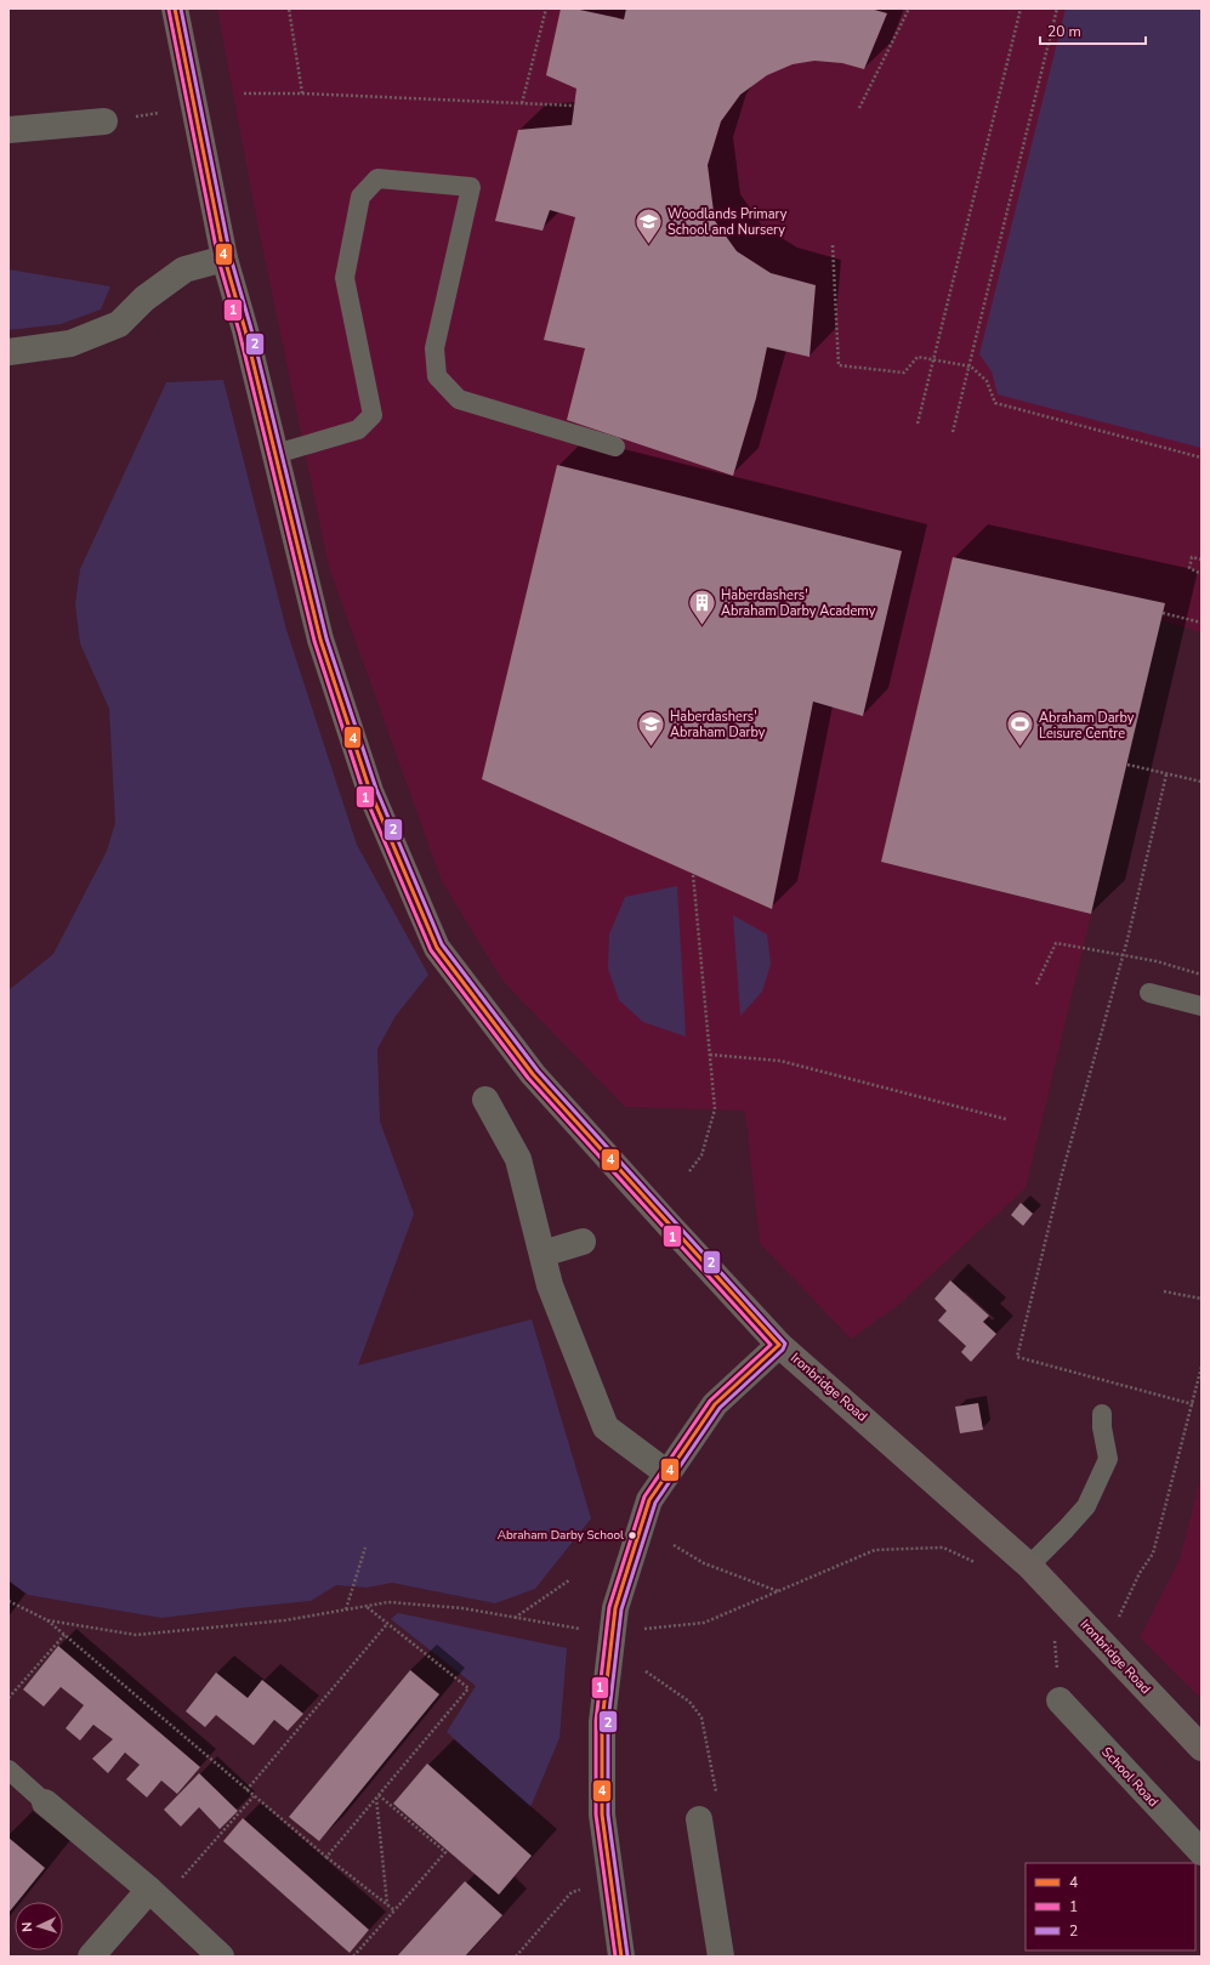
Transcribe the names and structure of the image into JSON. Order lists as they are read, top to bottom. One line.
{"streets":{"main road":["Ironbridge Road"],"street":["School Road"]},"places":{"school or university":["Woodlands Primary School and Nursery","Haberdashers' Abraham Darby"],"building":["Haberdashers' Abraham Darby Academy"],"sports":["Abraham Darby Leisure Centre"],"other":["Abraham Darby School"]},"lines":["transit line 4","transit line 2","transit line 1"],"legend":["4","1","2"],"scale_bar":"20 m","north":"left"}
